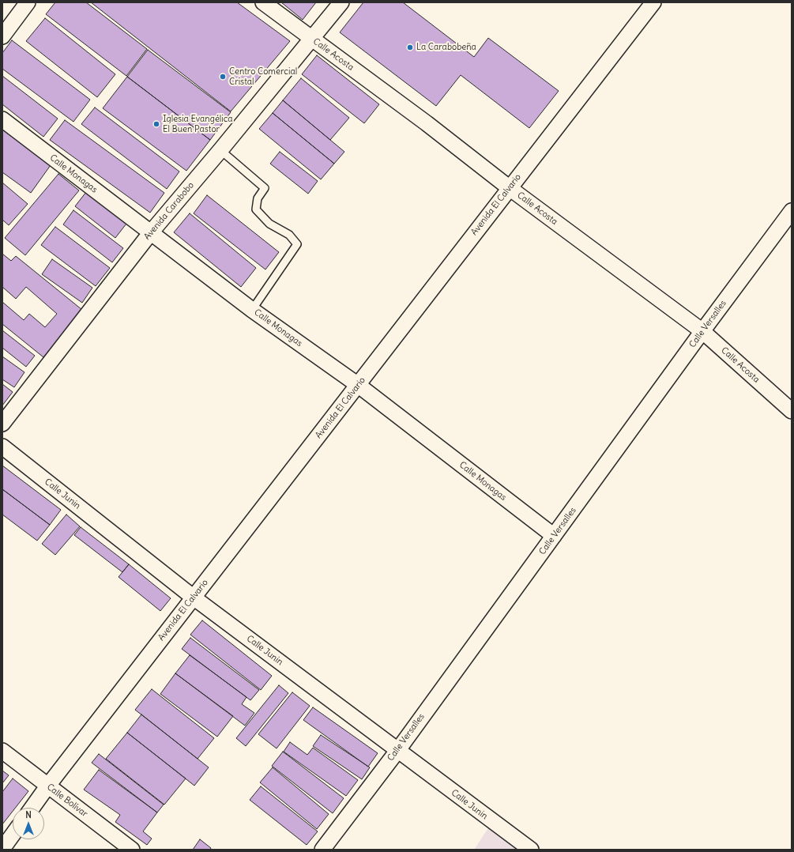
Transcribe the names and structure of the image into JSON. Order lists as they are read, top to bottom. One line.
{"streets":{"street":["Calle Acosta","Calle Monagas","Avenida El Calvario","Avenida Carabobo","Calle Versalles","Calle Junin","Calle Bolívar"]},"crossings":[["Calle Acosta","Avenida El Calvario"],["Calle Acosta","Avenida Carabobo"],["Calle Acosta","Calle Versalles"],["Calle Monagas","Avenida El Calvario"],["Calle Monagas","Avenida Carabobo"],["Calle Monagas","Calle Versalles"],["Avenida El Calvario","Calle Junin"],["Avenida El Calvario","Calle Bolívar"],["Calle Versalles","Calle Junin"]],"places":["La Carabobeña","Centro Comercial Cristal","Iglesia Evangélica El Buen Pastor"],"north":"top"}
